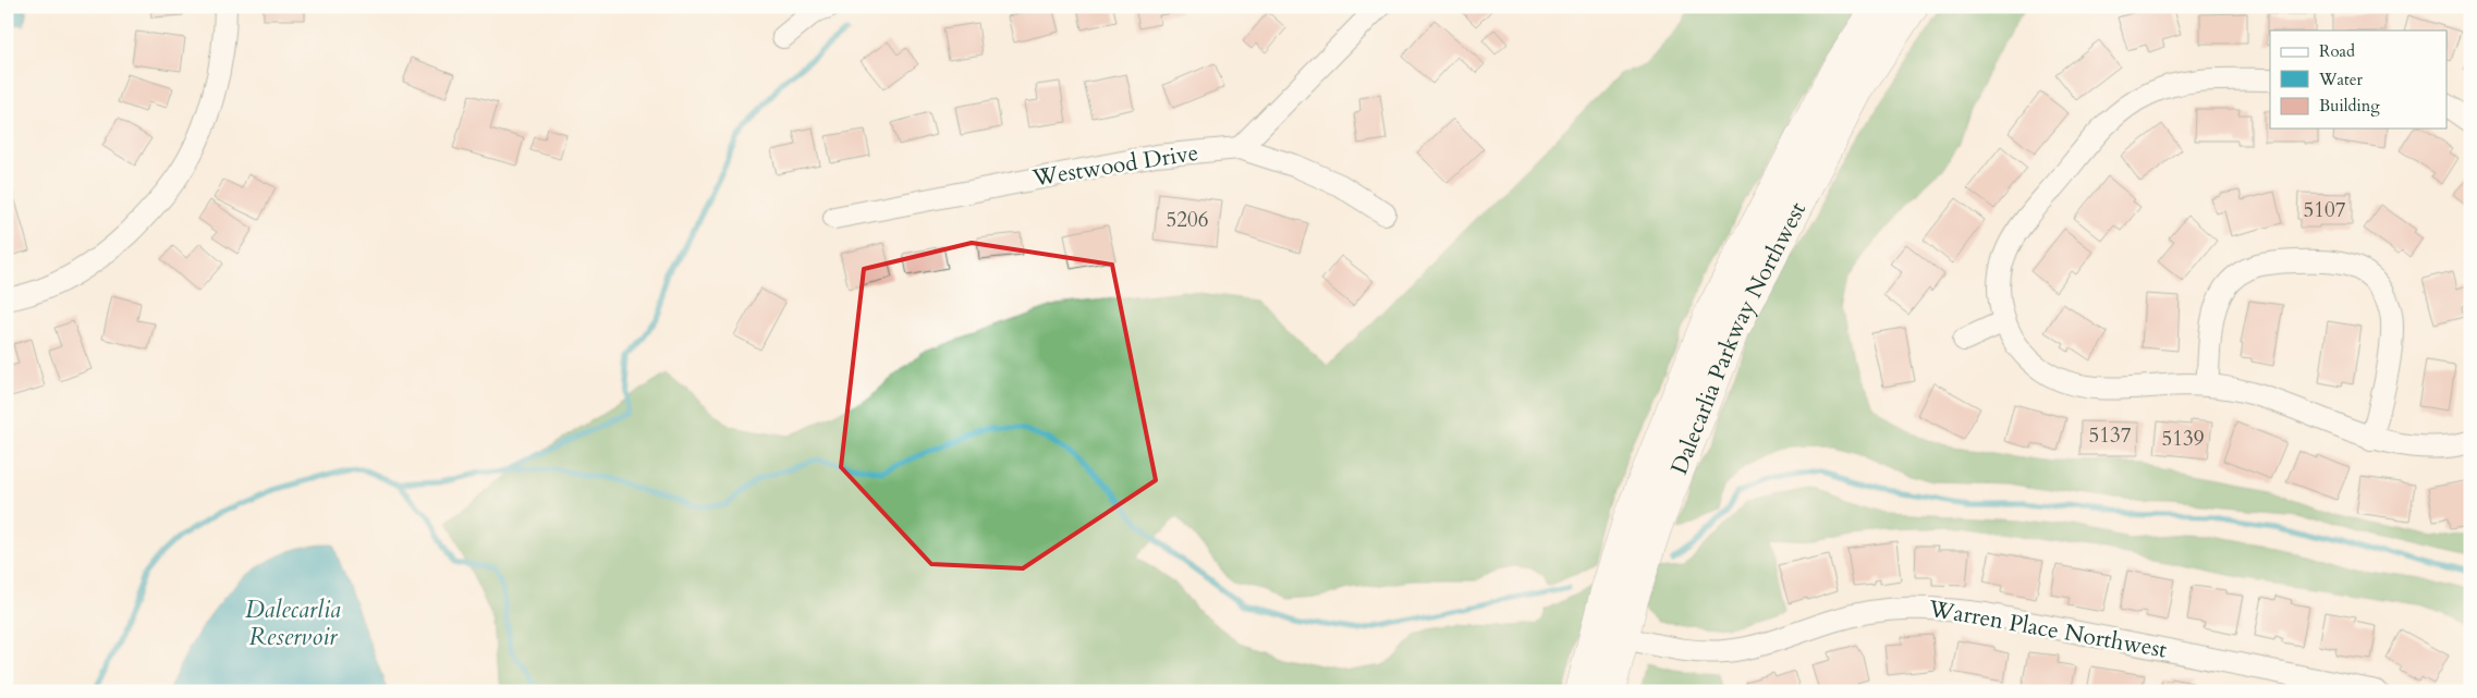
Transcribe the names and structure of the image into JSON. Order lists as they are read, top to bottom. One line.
{"streets":{"main road":["Dalecarlia Parkway Northwest"],"street":["Westwood Drive","Warren Place Northwest"]},"crossings":[["Dalecarlia Parkway Northwest","Warren Place Northwest"]],"water":["Dalecarlia Reservoir"],"house_numbers":["5107","5206","5137","5139"],"legend":["Road","Water","Building"]}
